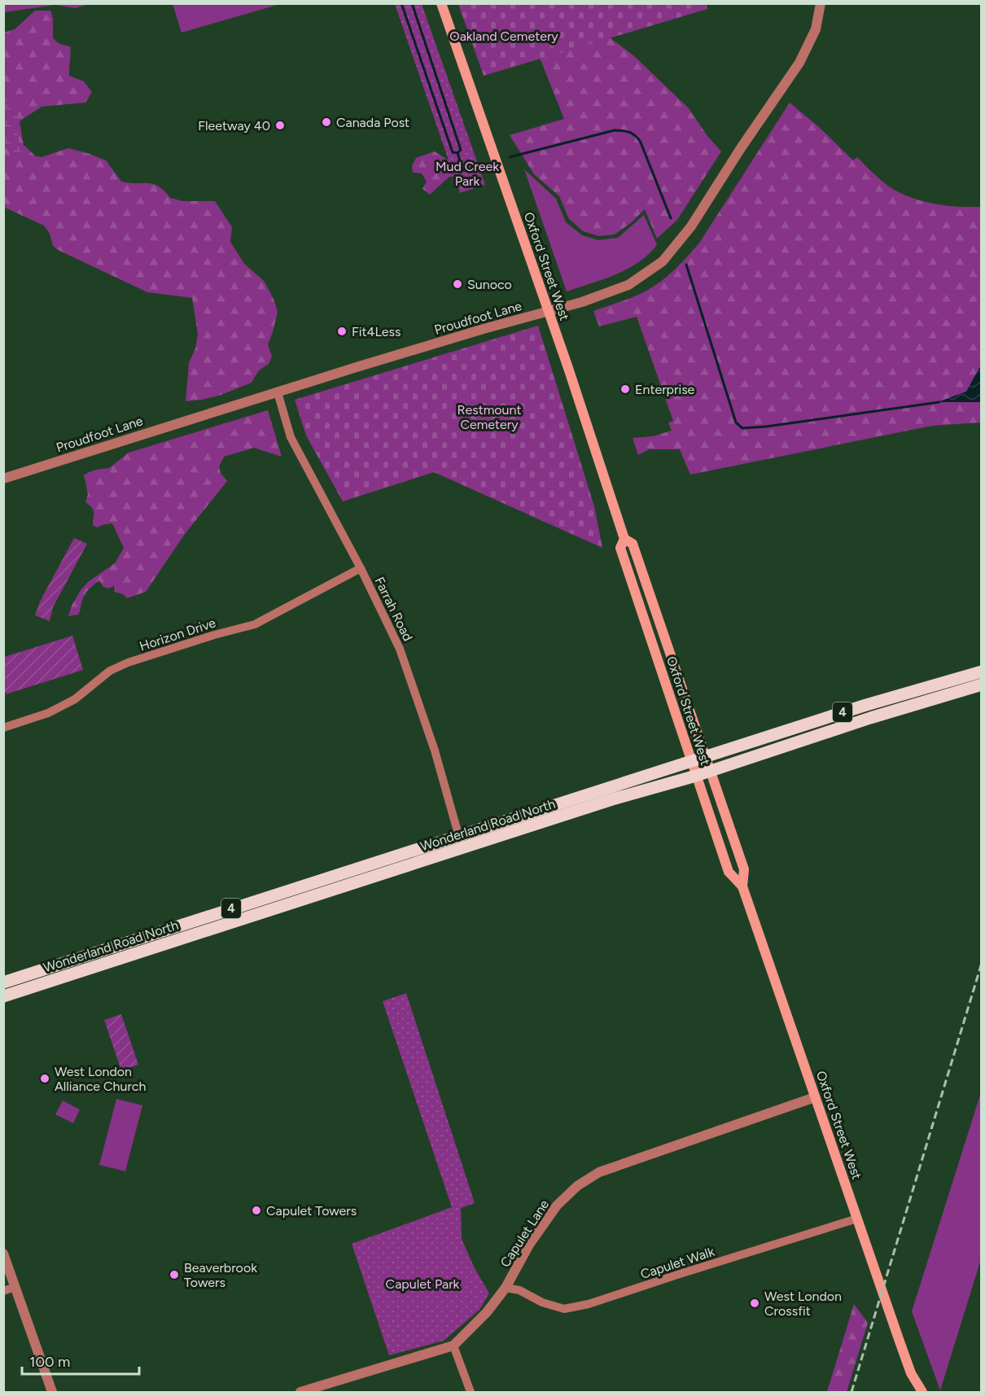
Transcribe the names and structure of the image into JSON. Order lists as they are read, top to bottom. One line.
{"streets":{"main road":["Oxford Street West","4","Wonderland Road North"],"street":["Proudfoot Lane","Farrah Road","Horizon Drive","Capulet Lane","Capulet Walk"]},"crossings":[["Oxford Street West","Proudfoot Lane"],["Oxford Street West","Wonderland Road North"],["Oxford Street West","Capulet Lane"],["Oxford Street West","Capulet Walk"],["Proudfoot Lane","Farrah Road"],["Farrah Road","Horizon Drive"],["Farrah Road","Wonderland Road North"],["Capulet Lane","Capulet Walk"]],"parks":["Oakland Cemetery","Mud Creek Park","Restmount Cemetery","Capulet Park"],"places":["Canada Post","Fleetway 40","Sunoco","Fit4Less","Enterprise","West London Alliance Church","Capulet Towers","Beaverbrook Towers","West London Crossfit"],"scale_bar":"100 m"}
